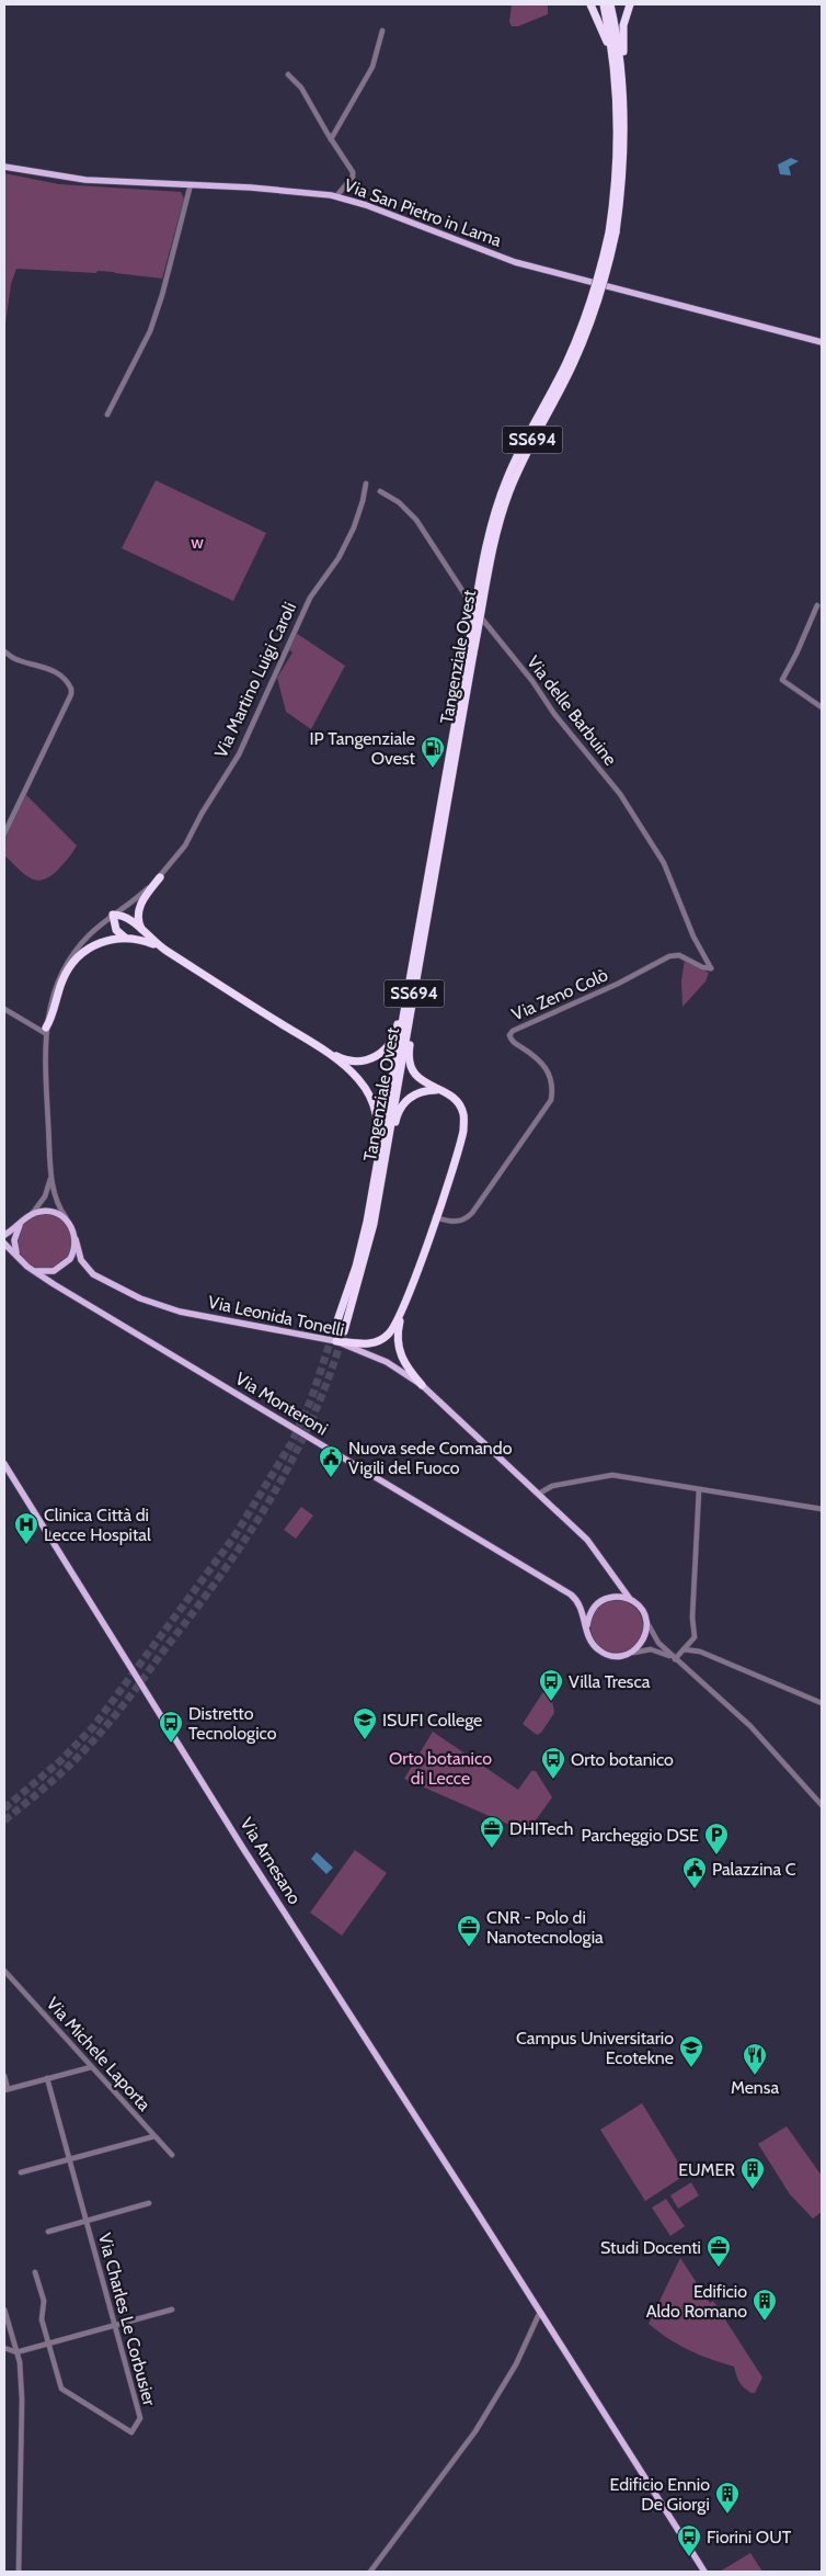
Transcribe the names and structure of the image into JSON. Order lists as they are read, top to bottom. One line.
{"streets":{"highway":["SS694","Tangenziale Ovest"],"main road":["Via San Pietro in Lama","Via Leonida Tonelli","Via Monteroni","Via Arnesano"],"street":["Via Martino Luigi Caroli","Via delle Barbuine","Via Zeno Colò","Via Michele Laporta","Via Charles Le Corbusier"]},"crossings":[["Via Martino Luigi Caroli","Via Leonida Tonelli"],["Via Martino Luigi Caroli","Via Monteroni"],["Via delle Barbuine","Via Zeno Colò"],["Via Leonida Tonelli","Via Monteroni"]],"parks":["w","Orto botanico di Lecce"],"places":{"fuel station":["IP Tangenziale Ovest"],"public building":["Nuova sede Comando Vigili del Fuoco","Palazzina C"],"hospital":["Clinica Città di Lecce Hospital"],"bus stop":["Villa Tresca","Distretto Tecnologico","Orto botanico","Fiorini OUT"],"school or university":["ISUFI College","Campus Universitario Ecotekne"],"office":["DHITech","CNR - Polo di Nanotecnologia","Studi Docenti"],"parking":["Parcheggio DSE"],"restaurant":["Mensa"],"building":["EUMER","Edificio Aldo Romano","Edificio Ennio De Giorgi"]}}
